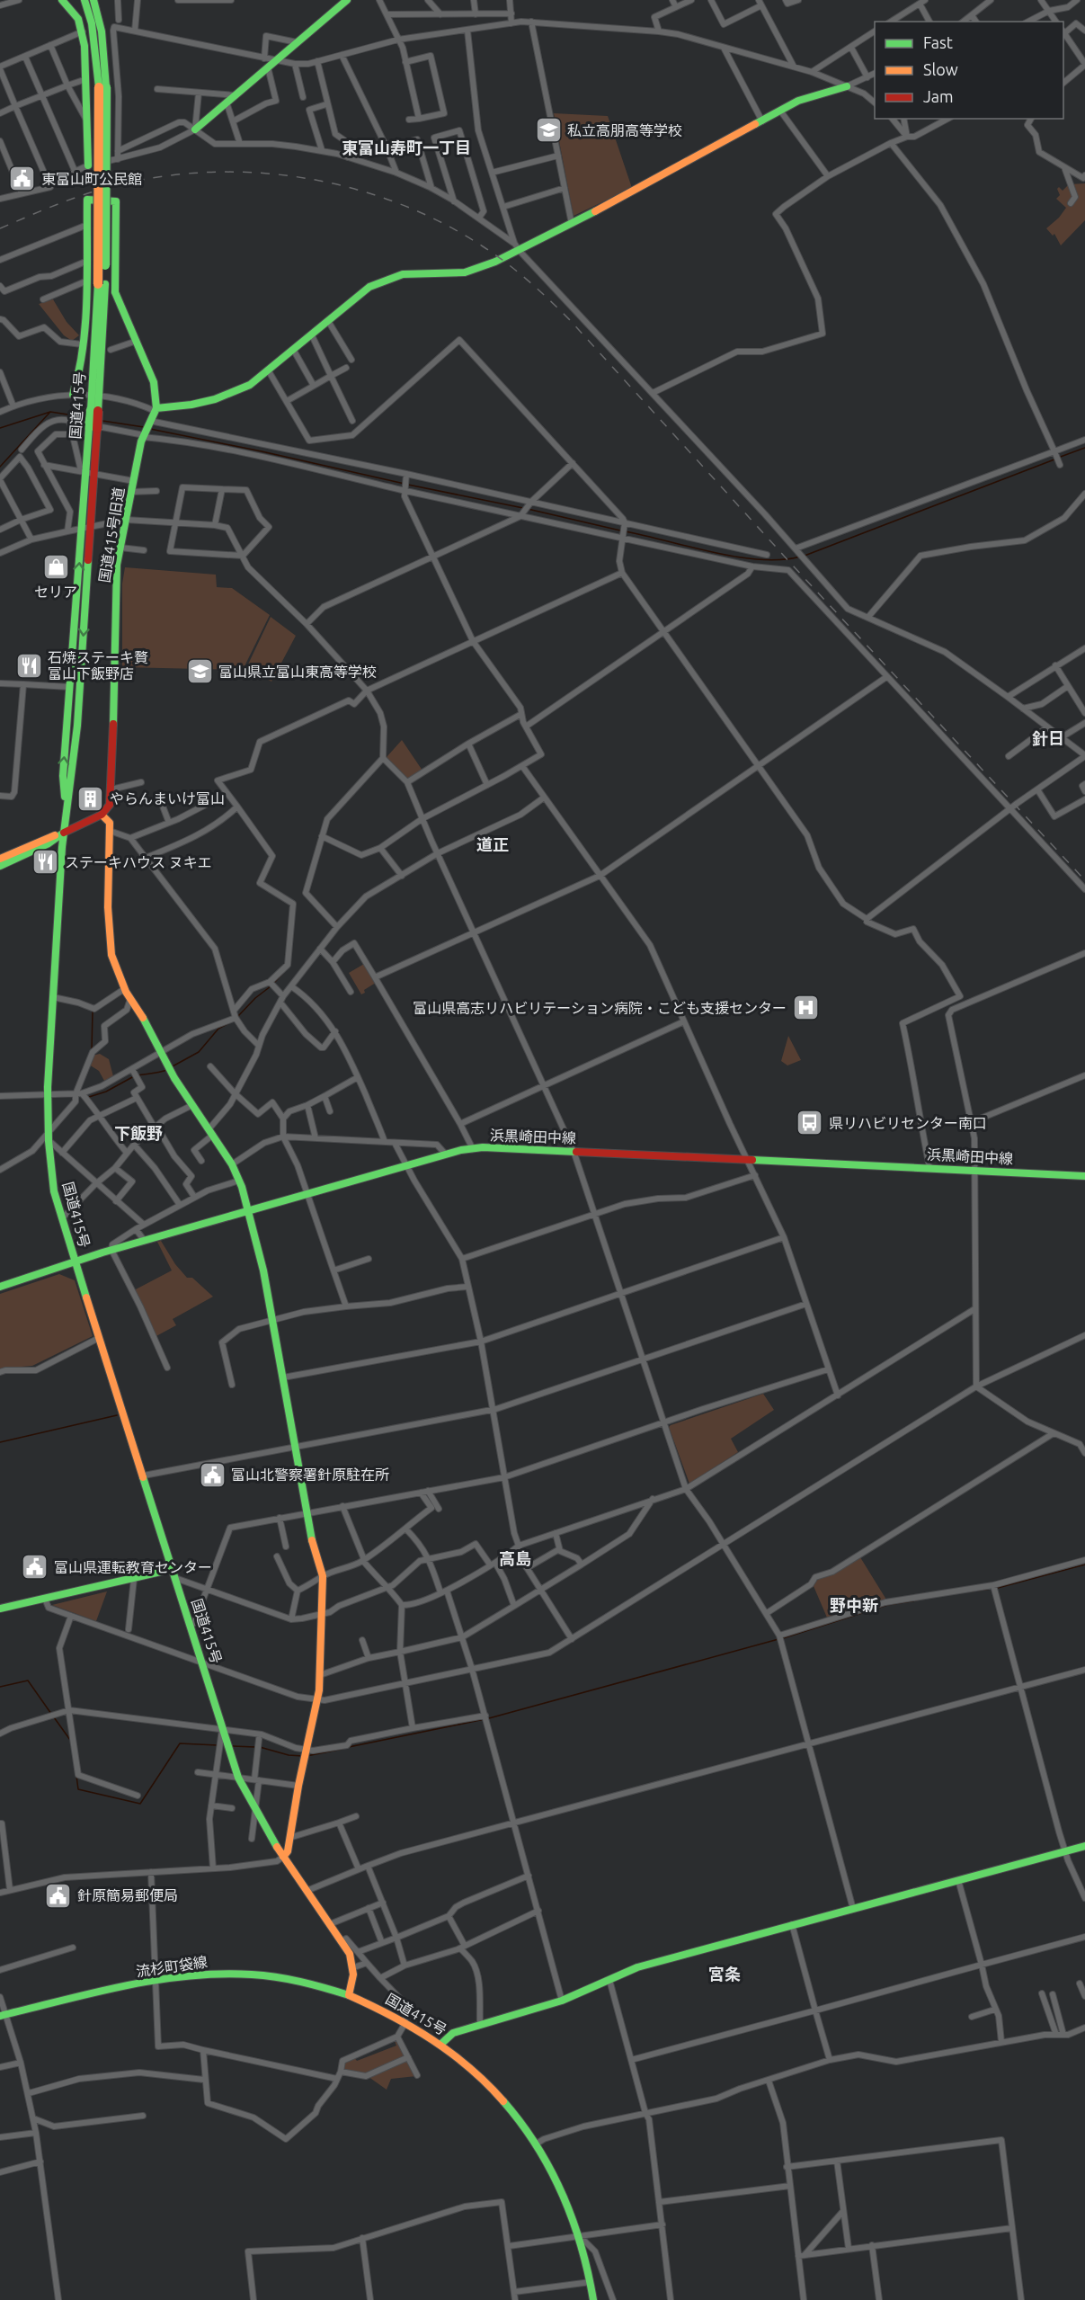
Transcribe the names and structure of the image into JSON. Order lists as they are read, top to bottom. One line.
{"streets":{"main road":["国道415号","国道415号旧道","浜黒崎田中線","流杉町袋線"]},"crossings":[["国道415号","浜黒崎田中線"],["国道415号","流杉町袋線"]],"districts":["東富山寿町一丁目","針日","道正","下飯野","高島","野中新","宮条"],"places":{"school or university":["私立高朋高等学校","富山県立富山東高等学校"],"public building":["東富山町公民館","富山北警察署針原駐在所","富山県運転教育センター","針原簡易郵便局"],"shop":["セリア"],"restaurant":["石焼ステーキ贅 富山下飯野店","ステーキハウス ヌキエ"],"building":["やらんまいけ富山"],"hospital":["富山県高志リハビリテーション病院・こども支援センター"],"bus stop":["県リハビリセンター南口"]},"legend":["Fast","Slow","Jam"]}
